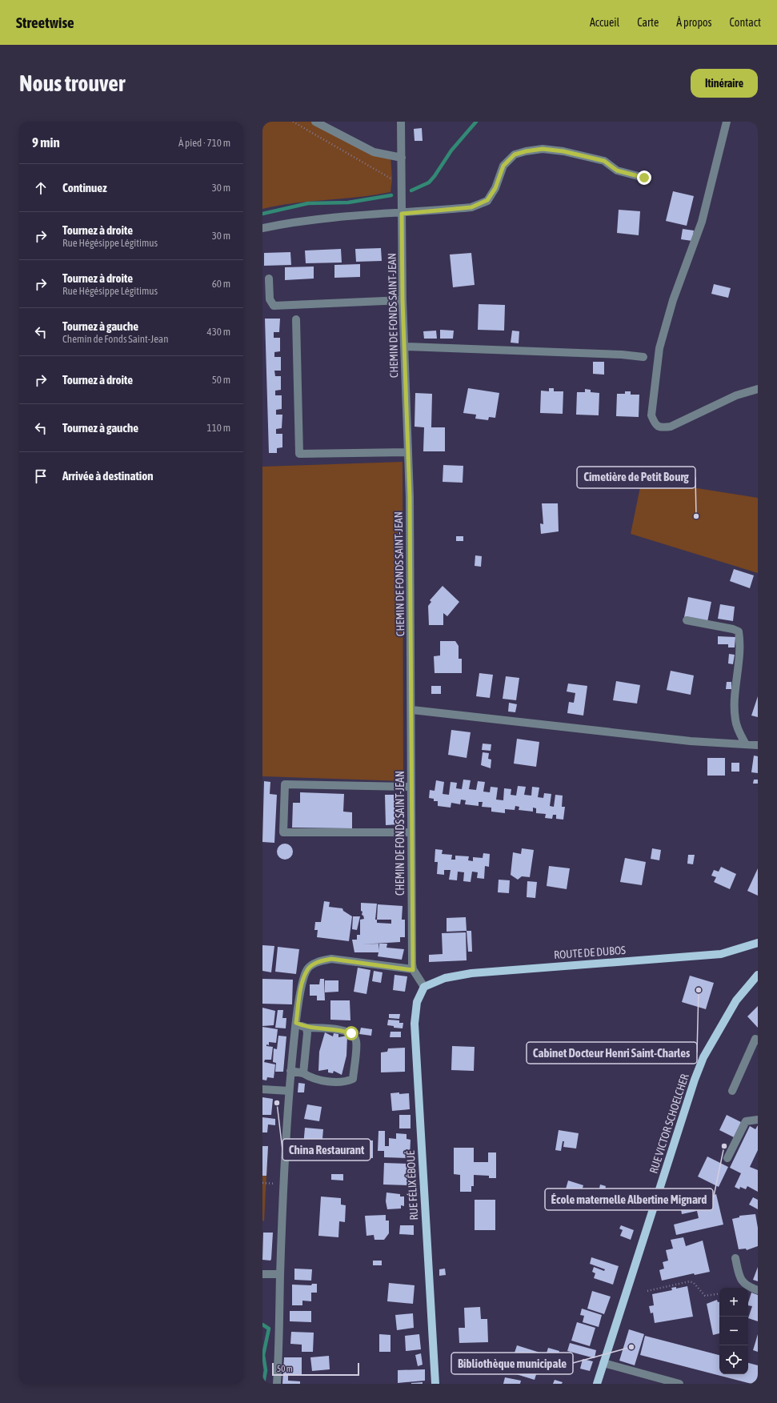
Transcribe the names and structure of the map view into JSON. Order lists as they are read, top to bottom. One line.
{"streets":{"main road":["ROUTE DE DUBOS","RUE VICTOR SCHOELCHER","RUE FÉLIX ÉBOUÉ"],"street":["CHEMIN DE FONDS SAINT-JEAN"]},"crossings":[["ROUTE DE DUBOS","RUE FÉLIX ÉBOUÉ"]],"places":["Cimetière de Petit Bourg","Cabinet Docteur Henri Saint-Charles","China Restaurant","École maternelle Albertine Mignard","Bibliothèque municipale"],"scale_bar":"50 m","page":{"header":"Streetwise","nav":["Accueil","Carte","À propos","Contact"],"buttons":"Itinéraire","title":"Nous trouver","heading":["9 min","À pied · 710 m"],"list":[["Continuez","30 m"],["Tournez à droite","Rue Hégésippe Légitimus","30 m"],["Tournez à droite","Rue Hégésippe Légitimus","60 m"],["Tournez à gauche","Chemin de Fonds Saint-Jean","430 m"],["Tournez à droite","50 m"],["Tournez à gauche","110 m"],"Arrivée à destination"],"map_buttons":["+","−"],"scale":"50 m"}}
